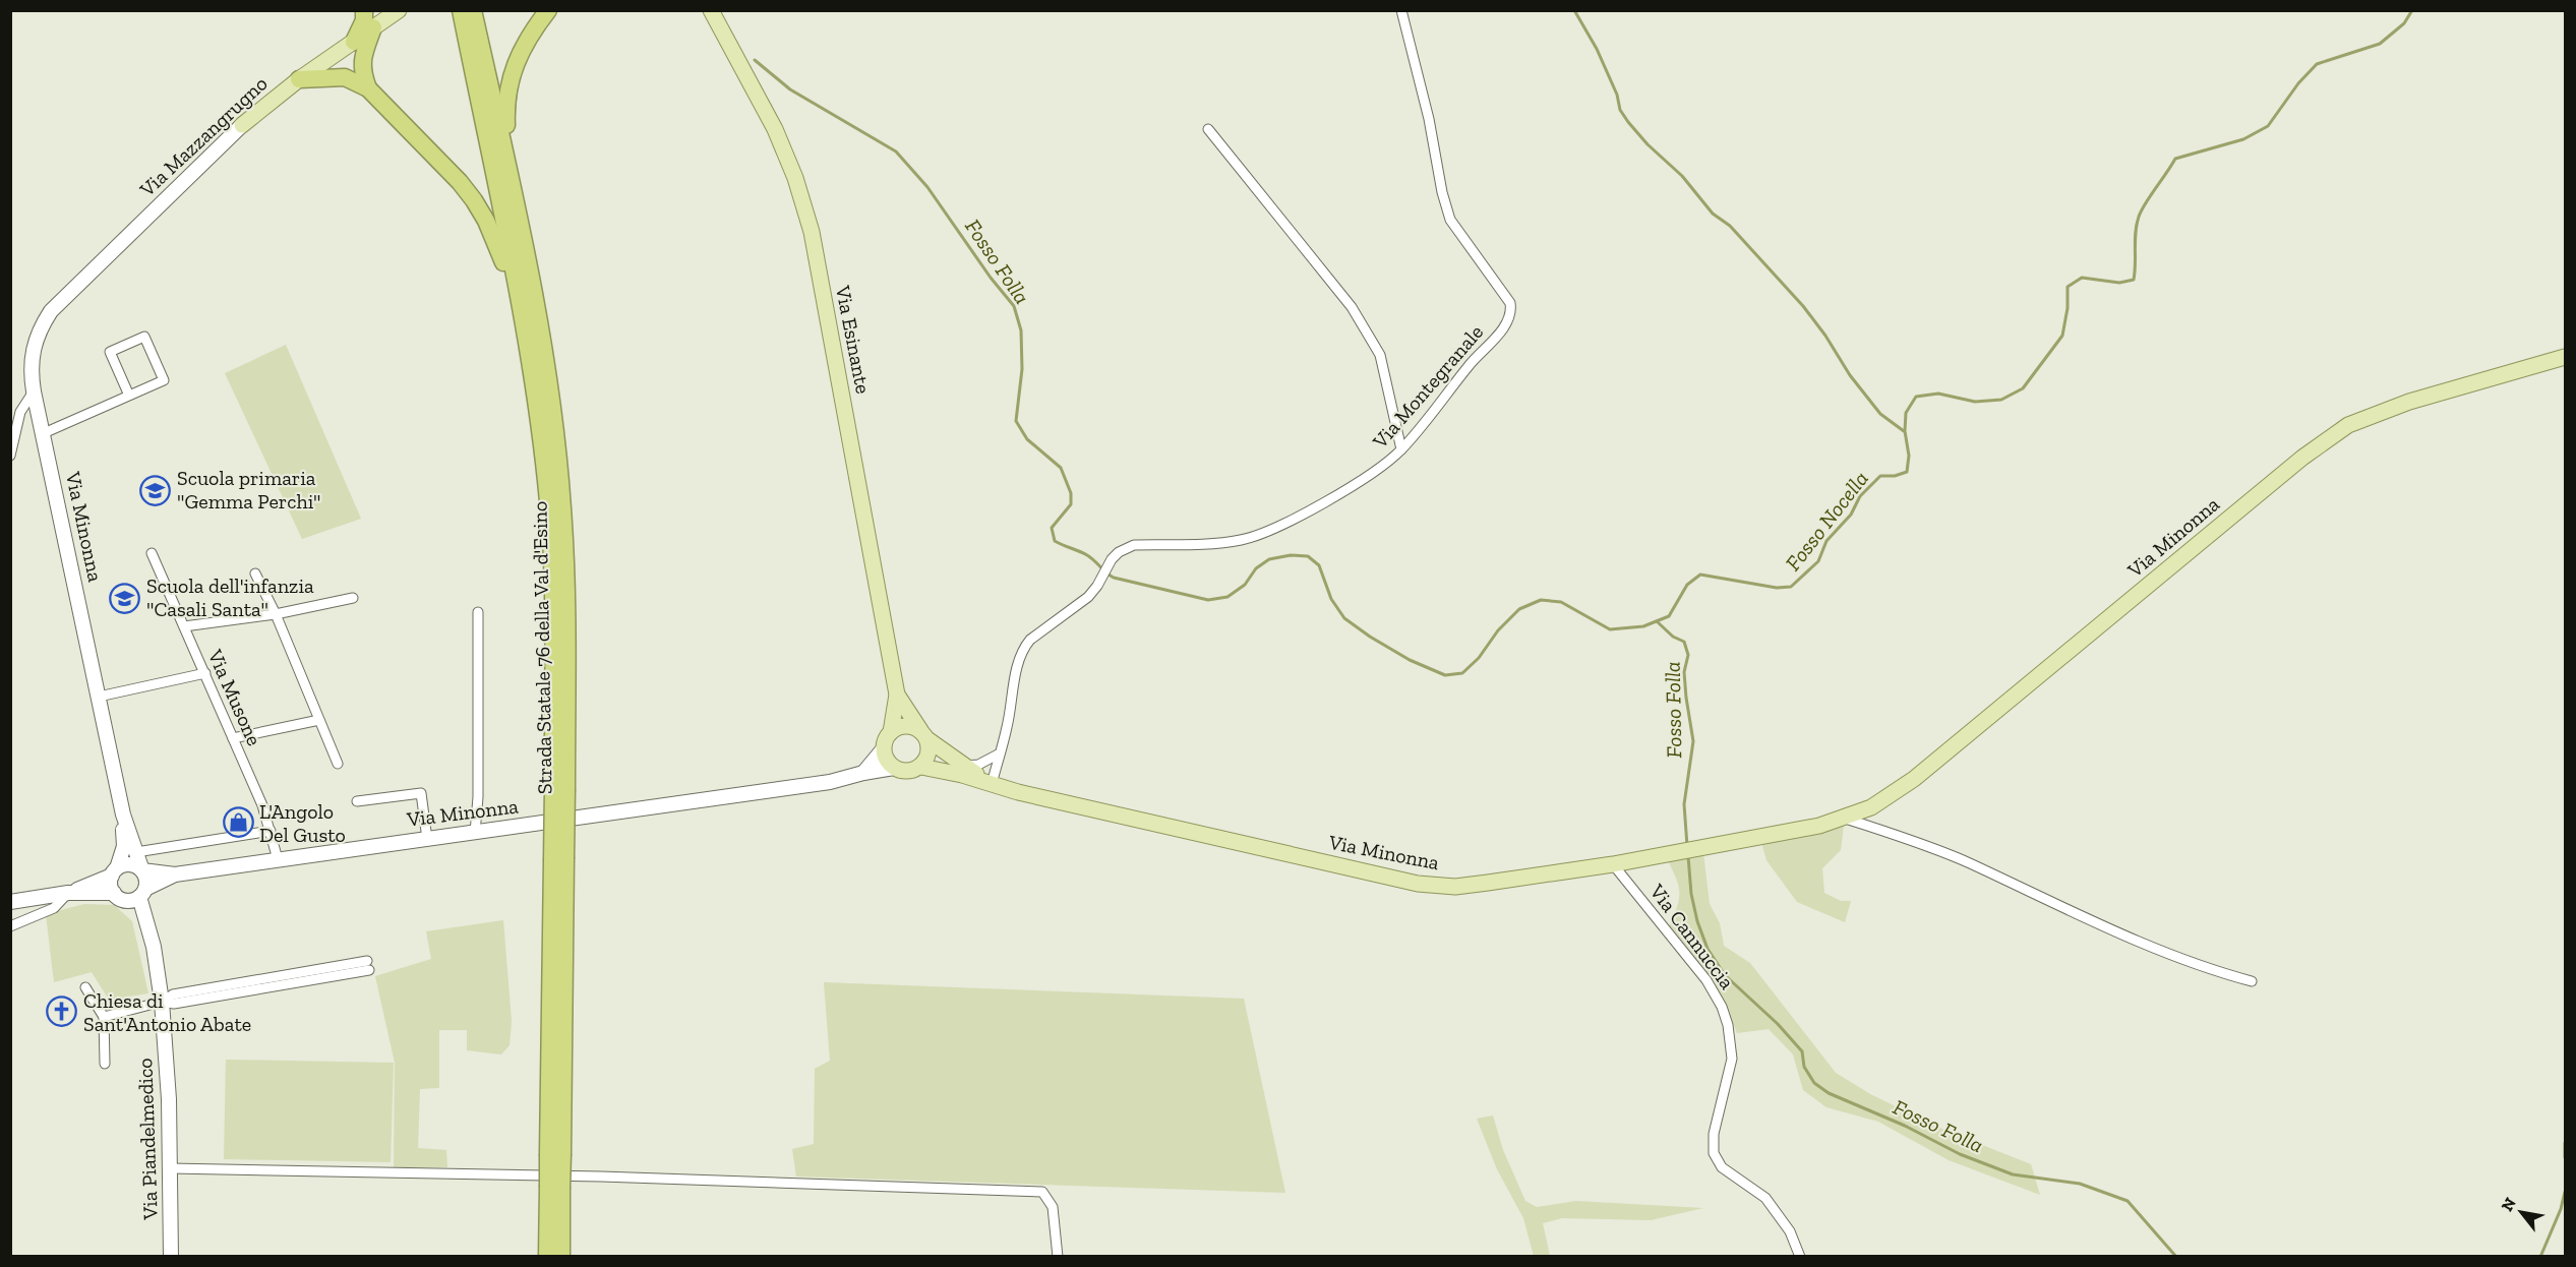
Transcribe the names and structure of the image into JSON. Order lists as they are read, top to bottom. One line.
{"streets":{"highway":["Strada Statale 76 della Val d'Esino"],"main road":["Via Mazzangrugno","Via Esinante","Via Minonna","Via Piandelmedico"],"street":["Via Montegranale","Via Musone","Via Cannuccia"]},"crossings":[["Via Mazzangrugno","Via Minonna"],["Via Esinante","Via Minonna"],["Via Montegranale","Via Minonna"],["Via Minonna","Via Musone"],["Via Minonna","Via Cannuccia"],["Via Minonna","Via Piandelmedico"]],"water":["Fosso Folla","Fosso Nocella"],"places":{"school or university":["Scuola primaria \"Gemma Perchi\"","Scuola dell'infanzia \"Casali Santa\""],"shop":["L'Angolo Del Gusto"],"church":["Chiesa di Sant'Antonio Abate"]},"north":"top left"}
